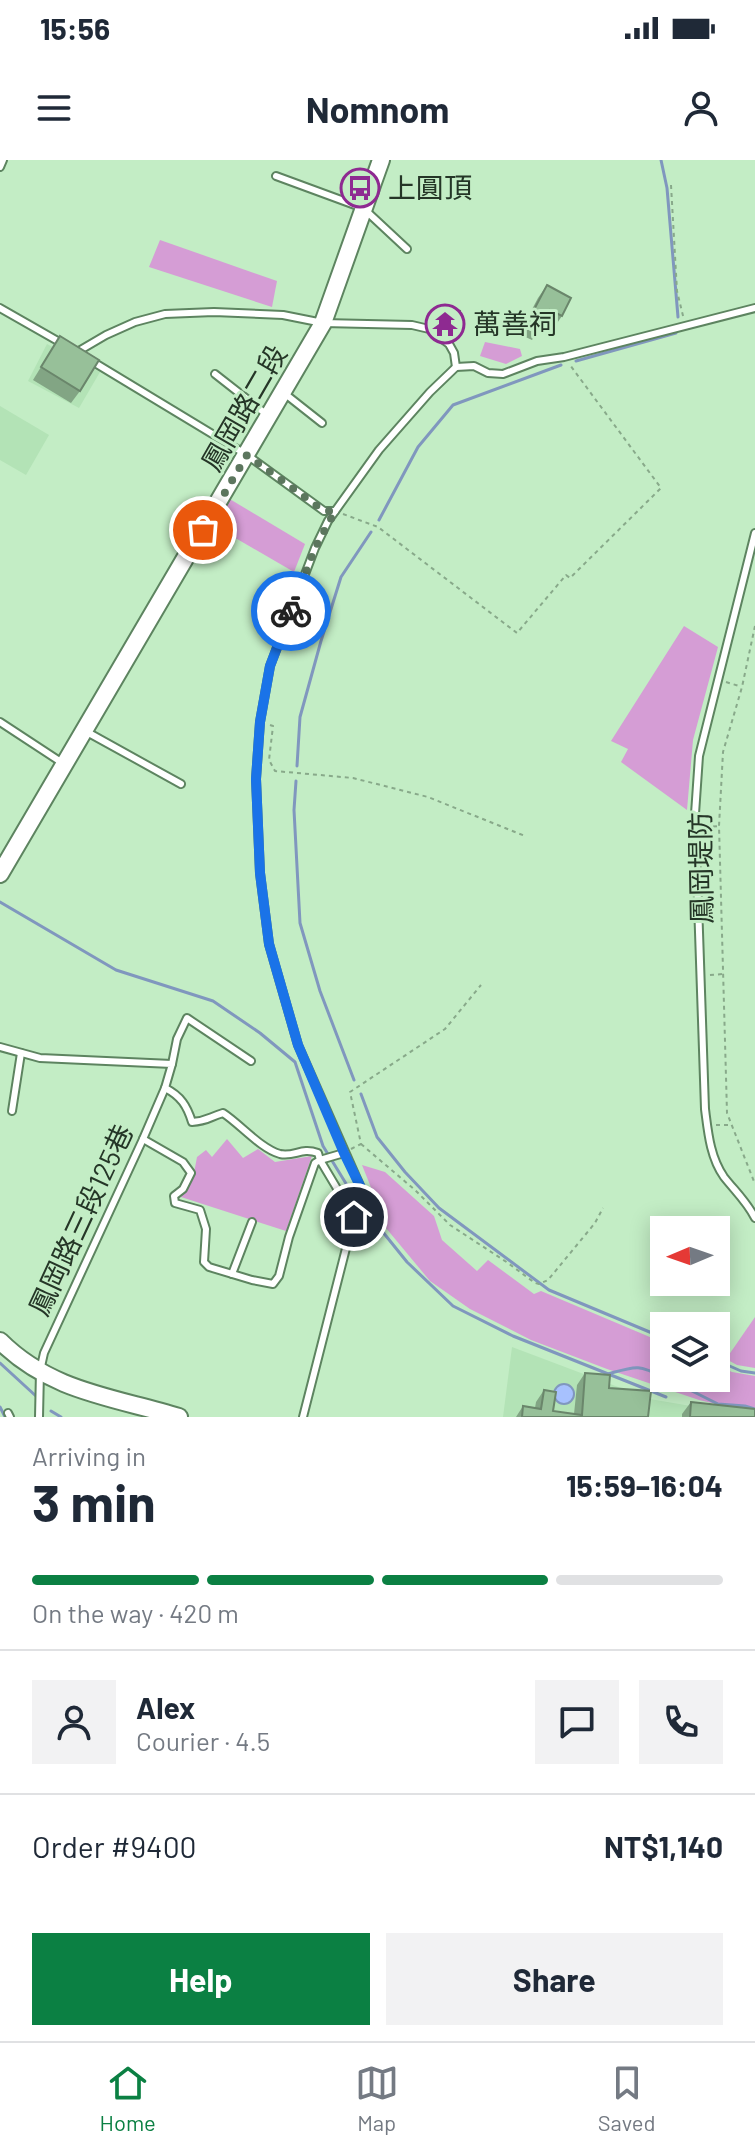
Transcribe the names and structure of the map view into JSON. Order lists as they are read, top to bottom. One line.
{"streets":{"street":["鳳岡路二段"],"lane":["鳳岡路三段125巷"],"path":["鳳岡堤防"]},"places":{"bus stop":["上圓頂"],"temple":["萬善祠"]},"north":"left","page":{"status":"15:56","header":"Nomnom","heading":["3 min","Arriving in","15:59–16:04"],"panel":["Alex","Courier · 4.5","Order #9400","NT$1,140"],"bar":"On the way · 420 m","buttons":["Help","Share"],"tabs":["Home","Map","Saved"]}}
